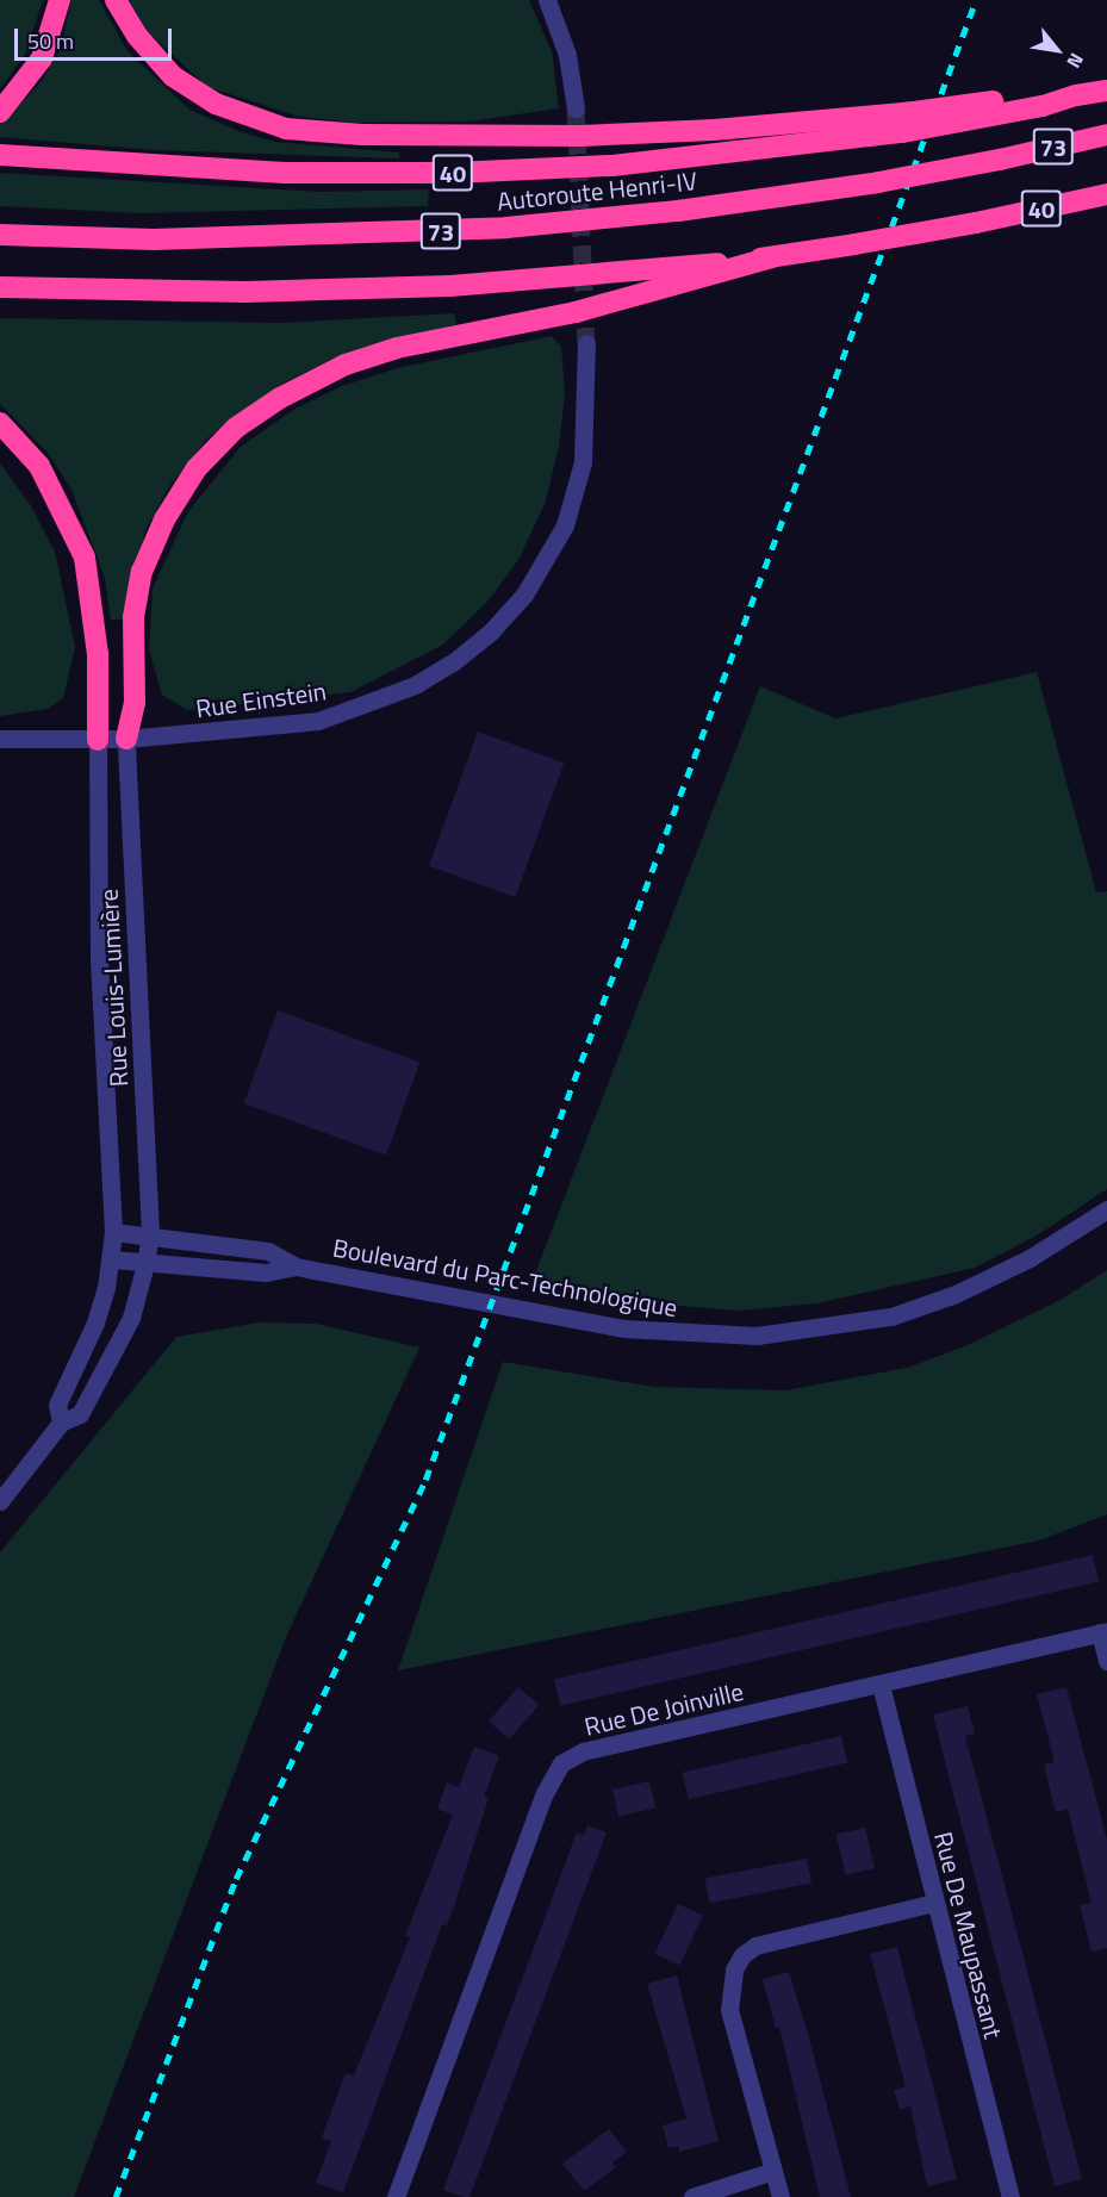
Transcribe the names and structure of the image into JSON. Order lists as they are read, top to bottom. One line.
{"streets":{"highway":["73","40","Autoroute Henri-IV"],"street":["Rue Einstein","Rue Louis-Lumière","Boulevard du Parc-Technologique","Rue De Joinville","Rue De Maupassant"]},"crossings":[["Rue Einstein","Rue Louis-Lumière"],["Rue Louis-Lumière","Boulevard du Parc-Technologique"],["Rue De Joinville","Rue De Maupassant"]],"scale_bar":"50 m","north":"bottom right"}
